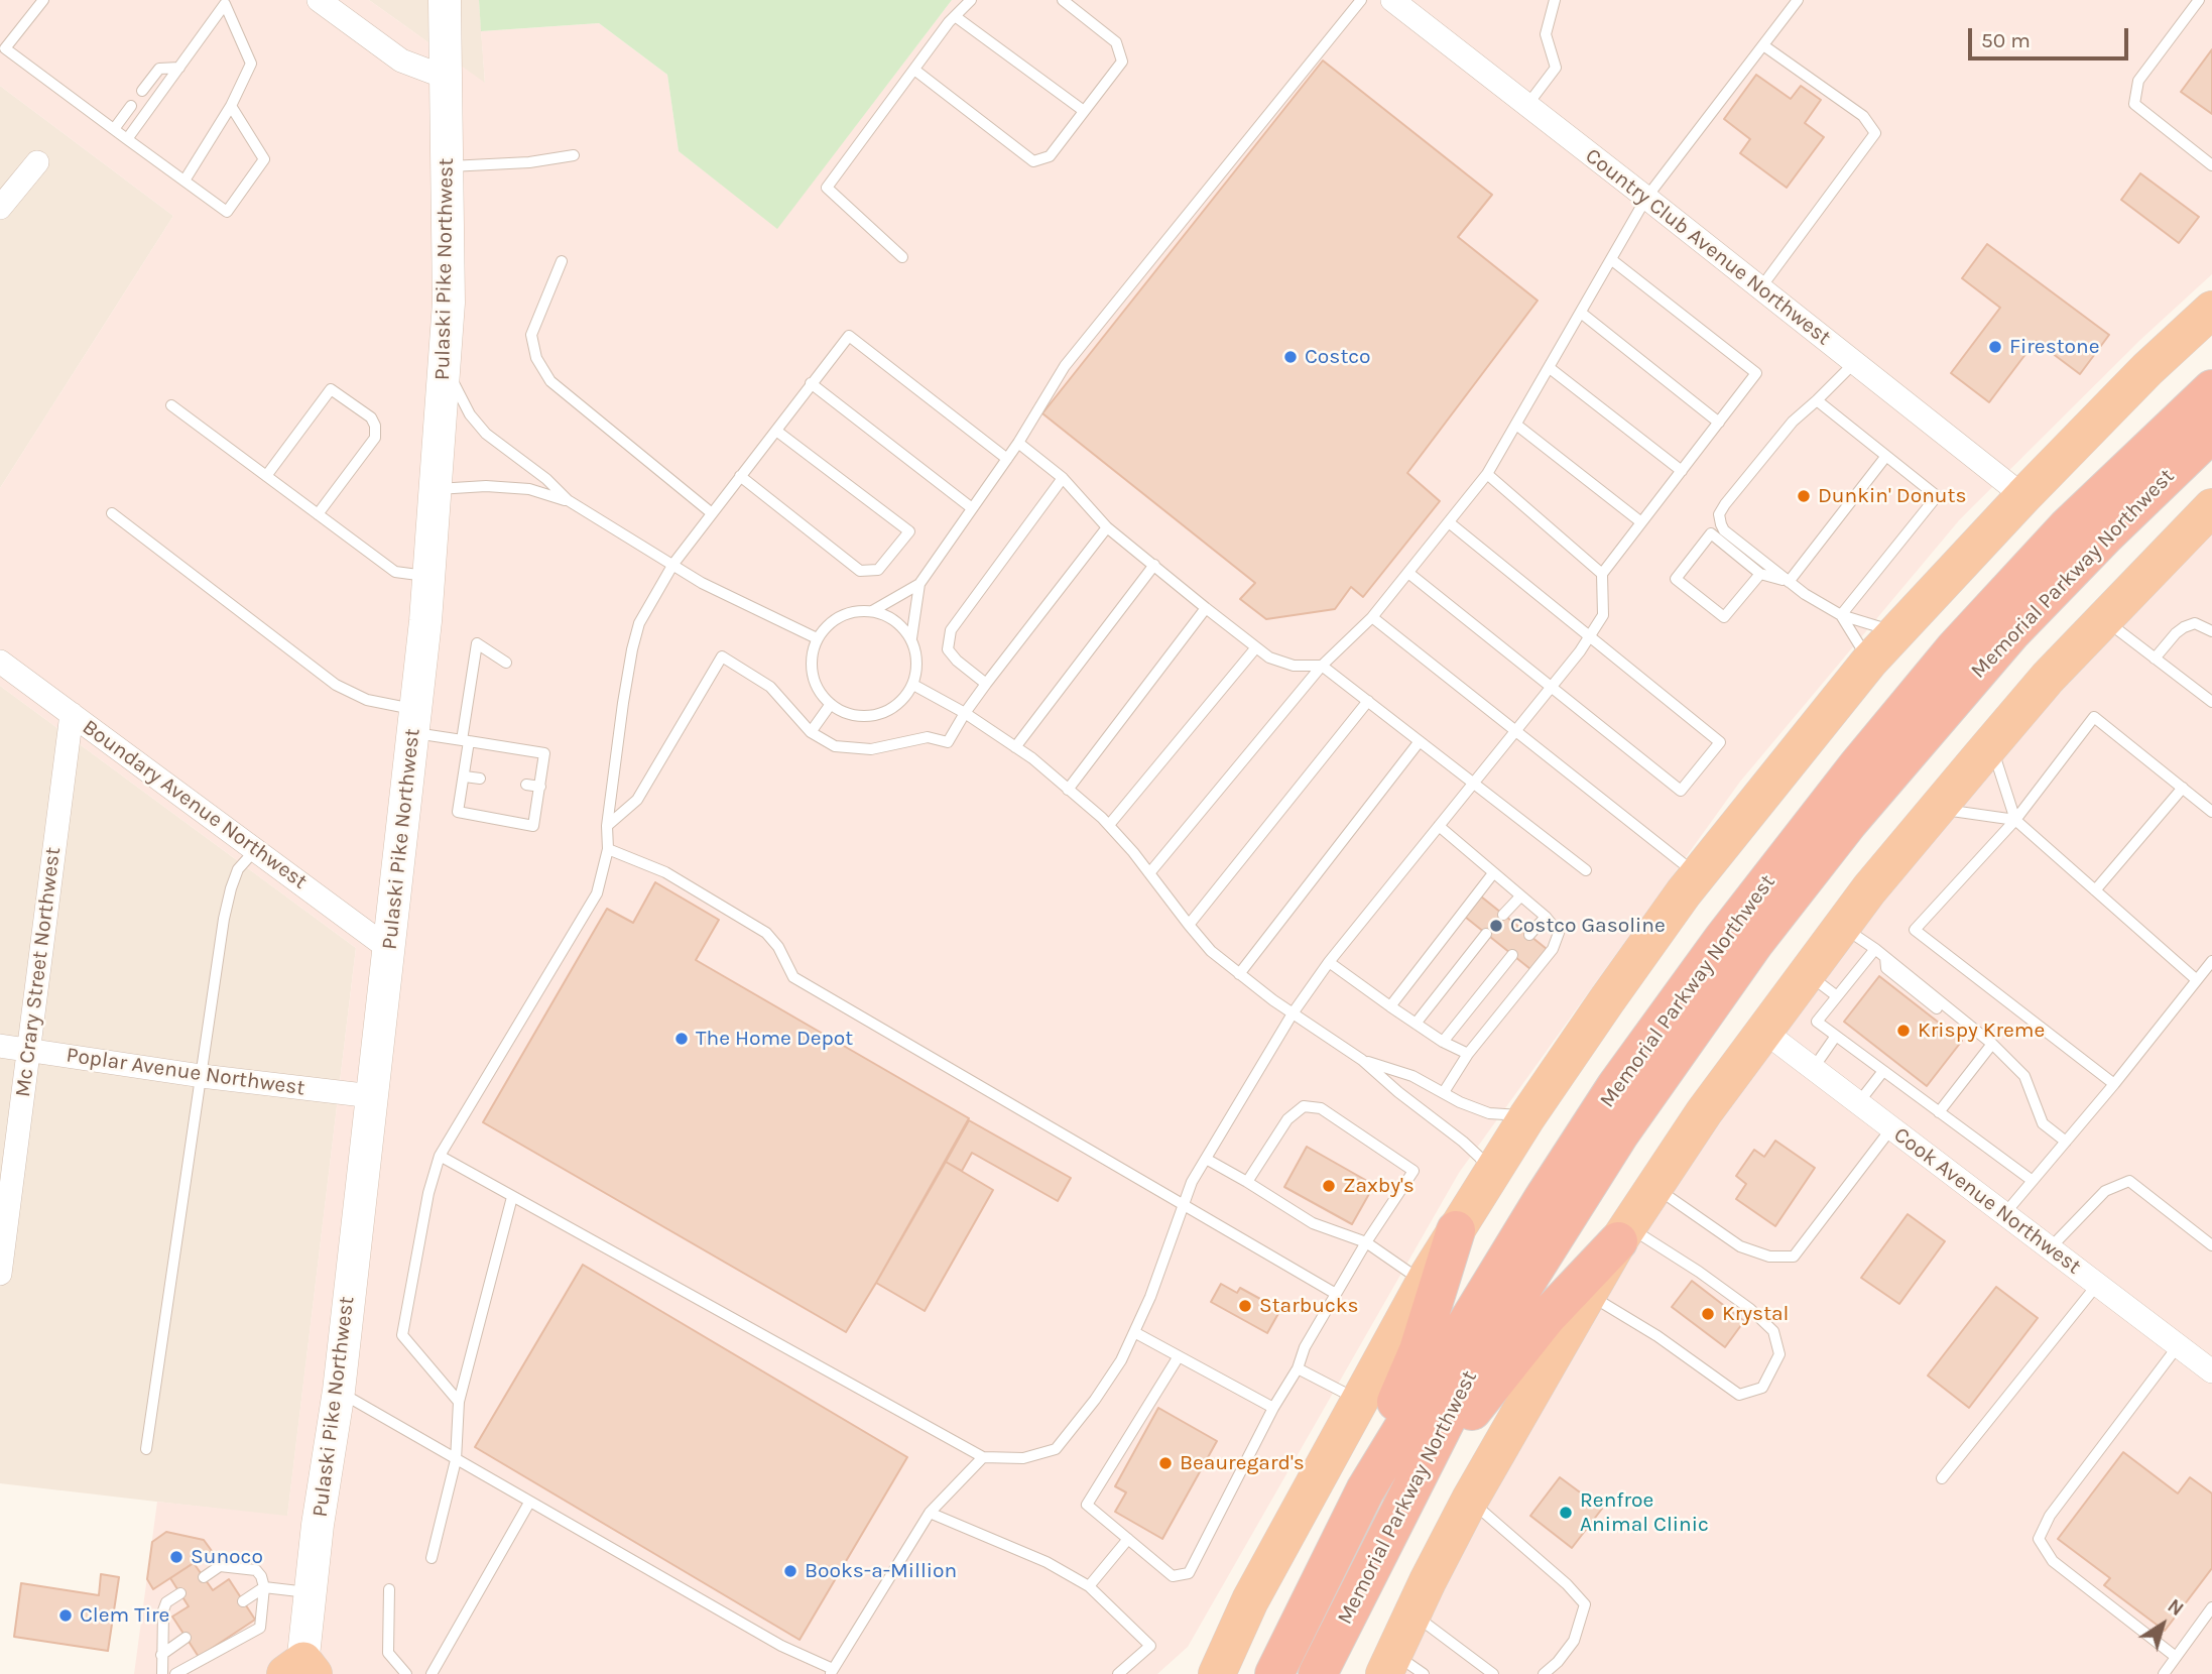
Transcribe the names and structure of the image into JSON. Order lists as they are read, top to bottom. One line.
{"streets":{"highway":["Memorial Parkway Northwest"],"main road":["Pulaski Pike Northwest"],"street":["Country Club Avenue Northwest","Boundary Avenue Northwest","Mc Crary Street Northwest","Poplar Avenue Northwest","Cook Avenue Northwest"]},"crossings":[["Pulaski Pike Northwest","Boundary Avenue Northwest"],["Pulaski Pike Northwest","Poplar Avenue Northwest"],["Boundary Avenue Northwest","Mc Crary Street Northwest"],["Mc Crary Street Northwest","Poplar Avenue Northwest"]],"places":["Firestone","Costco","Dunkin' Donuts","Costco Gasoline","Krispy Kreme","The Home Depot","Zaxby's","Starbucks","Krystal","Beauregard's","Renfroe Animal Clinic","Sunoco","Books-a-Million","Clem Tire"],"scale_bar":"50 m","north":"top right"}
